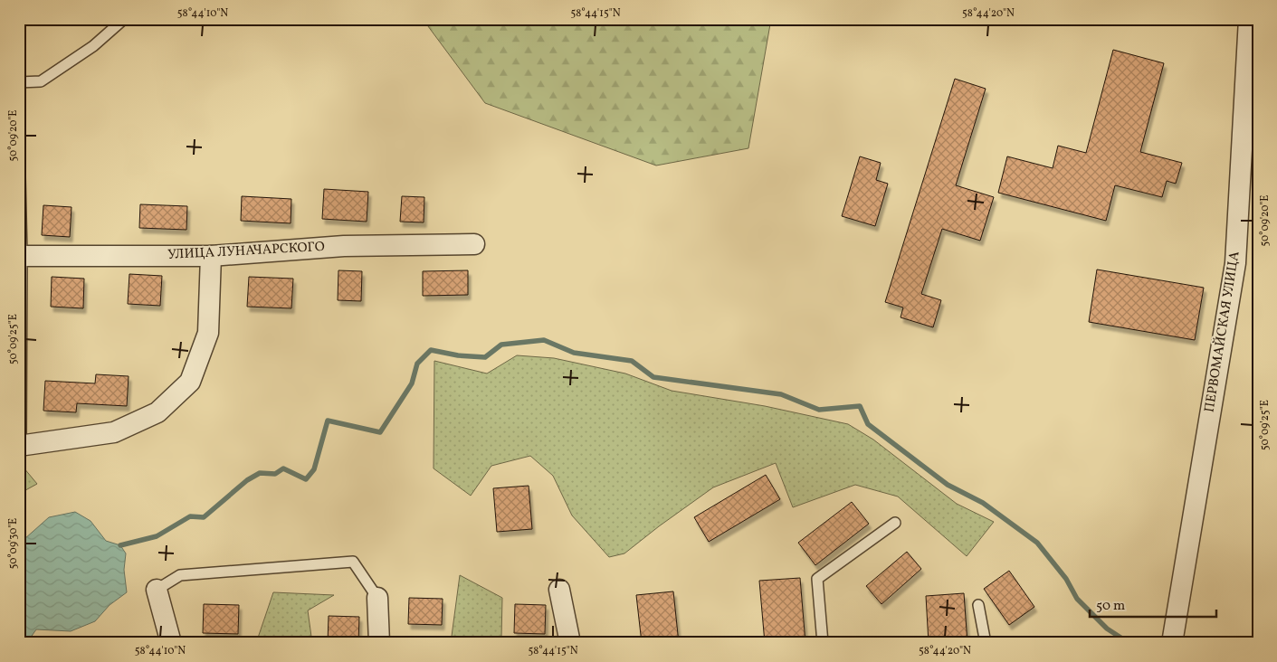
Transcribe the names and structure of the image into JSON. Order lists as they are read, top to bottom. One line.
{"streets":{"street":["УЛИЦА ЛУНАЧАРСКОГО","ПЕРВОМАЙСКАЯ УЛИЦА"]},"scale_bar":"50 m","coordinates":["58°44'10\"N","58°44'15\"N","58°44'20\"N","50°09'20\"E","50°09'25\"E","50°09'30\"E"]}
